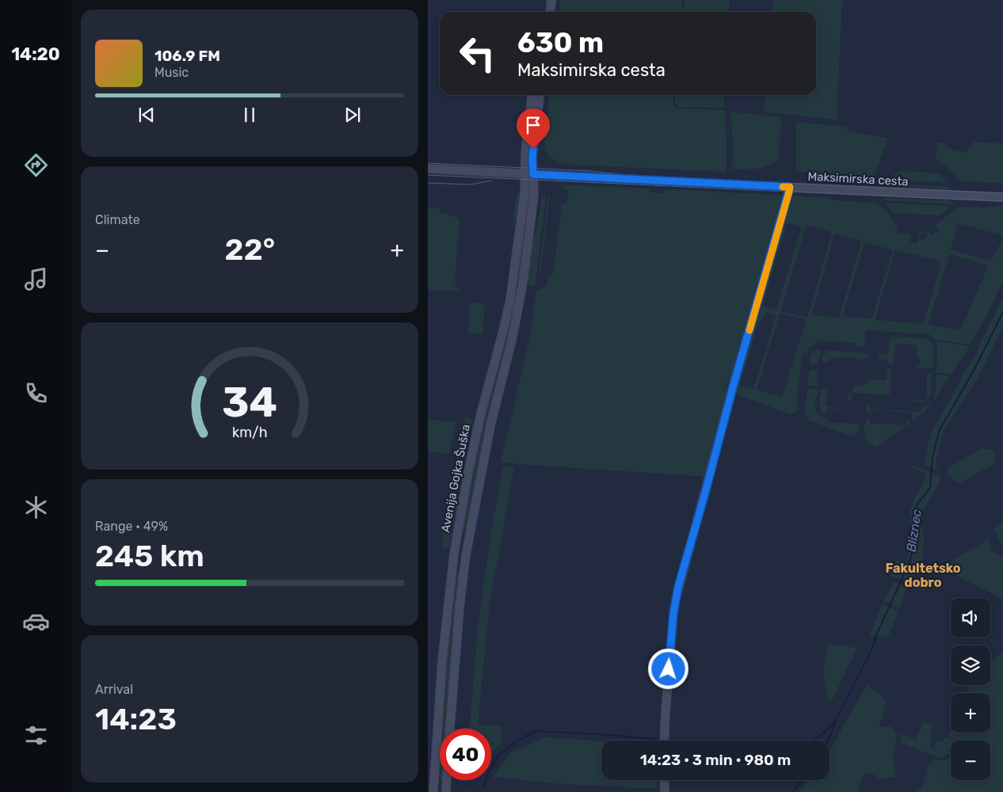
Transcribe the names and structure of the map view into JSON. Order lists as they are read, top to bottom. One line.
{"streets":{"main road":["Maksimirska cesta","Avenija Gojka Šuška"]},"crossings":[["Maksimirska cesta","Avenija Gojka Šuška"]],"districts":["Fakultetsko dobro"],"water":["Bliznec"],"page":{"tabs":"14:20","turn":["630 m","Maksimirska cesta"],"song":["106.9 FM","Music"],"tile":["Climate",["Range · 49%","245 km"],["Arrival","14:23"]],"heat":["−","22°","+"],"map_buttons":["+","−"],"limit":"40","trip":"14:23 · 3 min · 980 m","gauge":["34","km/h"]}}
